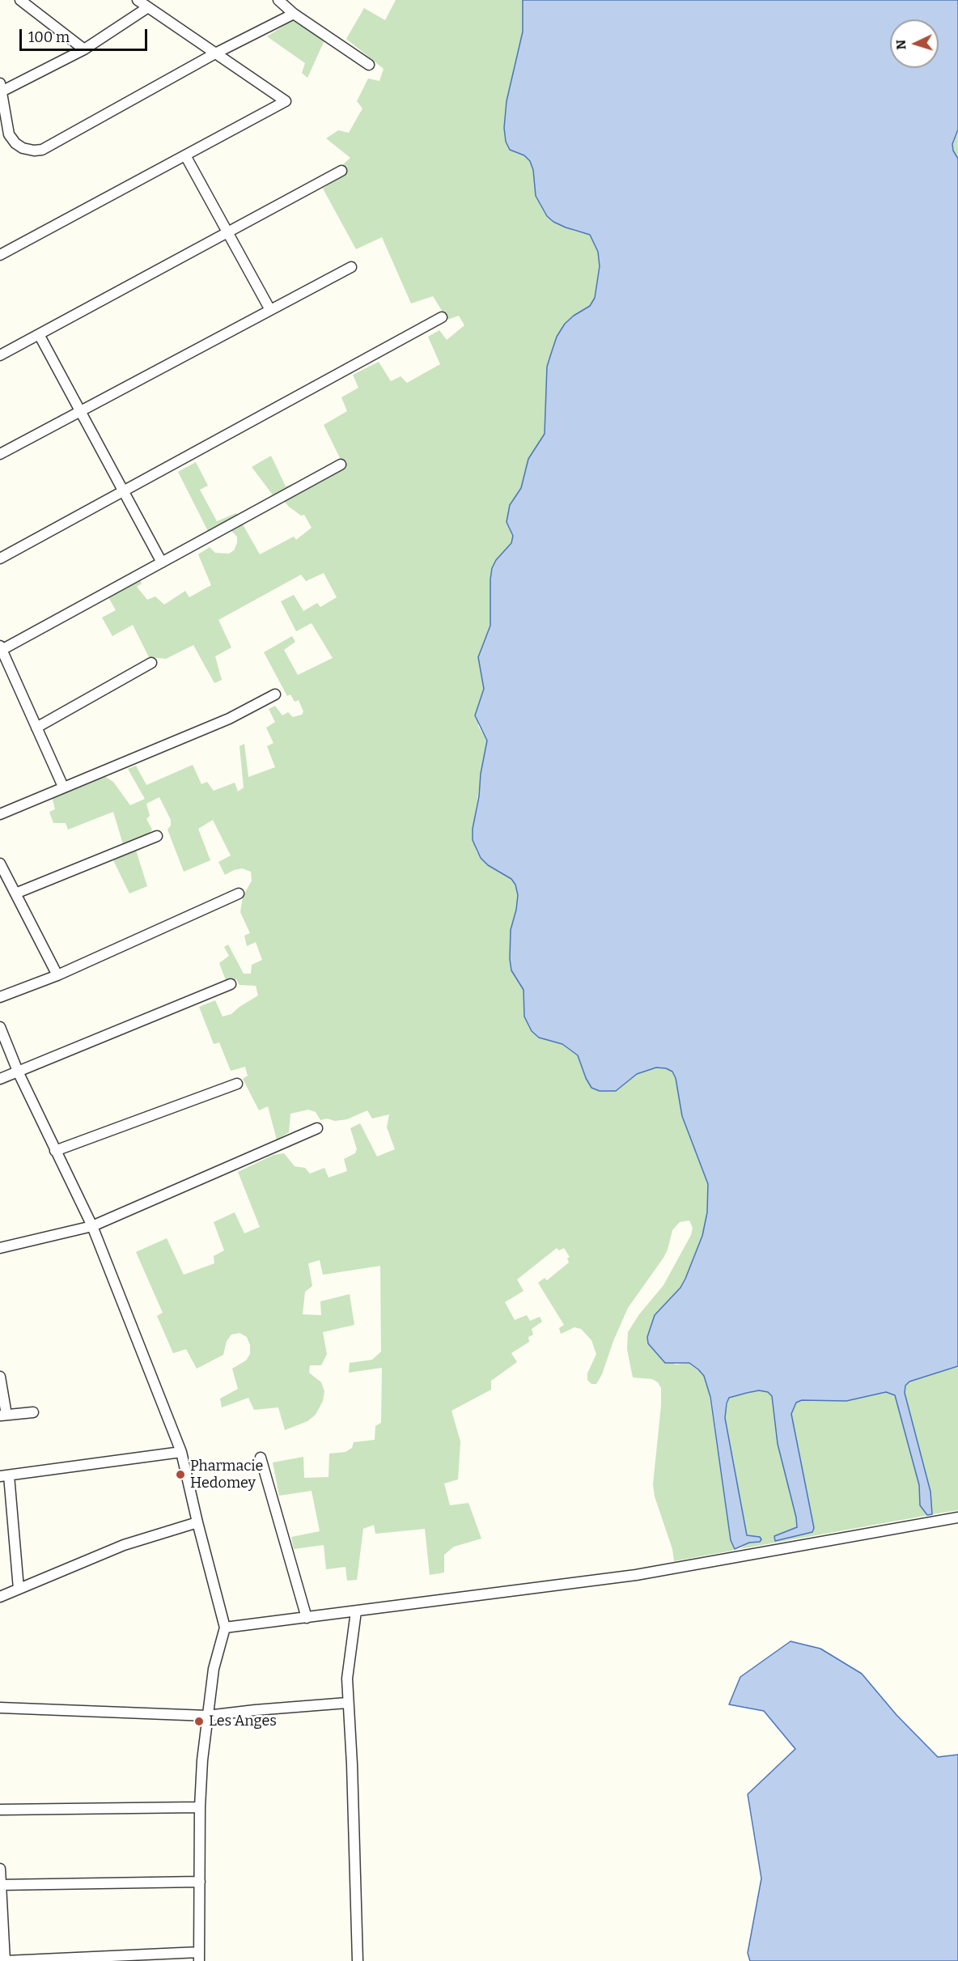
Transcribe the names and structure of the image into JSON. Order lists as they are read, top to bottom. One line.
{"places":["Pharmacie Hedomey","Les Anges"],"scale_bar":"100 m","north":"left"}
